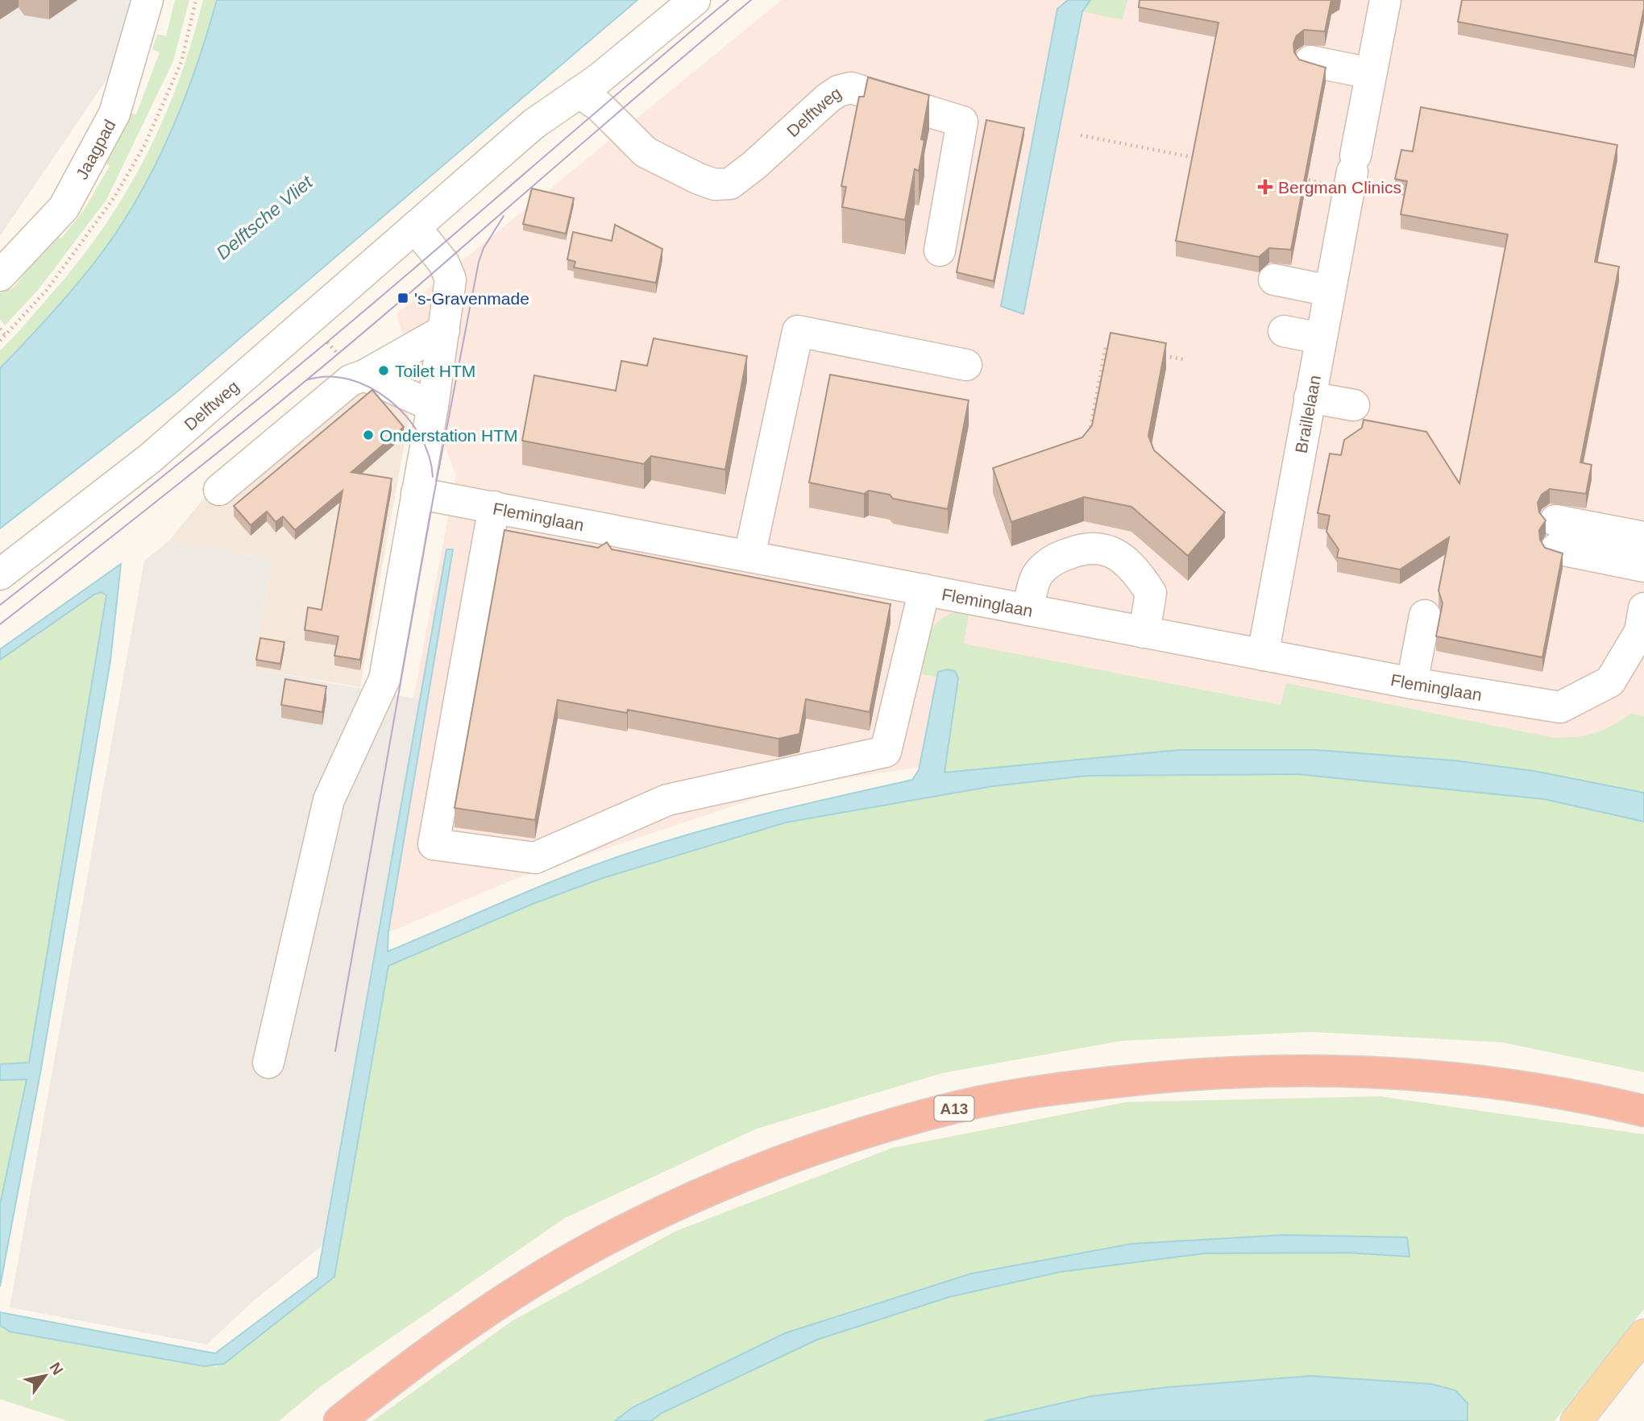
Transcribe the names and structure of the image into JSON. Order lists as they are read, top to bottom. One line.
{"streets":{"highway":["A13"],"street":["Delftweg","Jaagpad","Braillelaan","Fleminglaan"]},"crossings":[["Braillelaan","Fleminglaan"]],"water":["Delftsche Vliet"],"places":{"health":["Bergman Clinics"],"transit":["'s-Gravenmade"],"other":["Toilet HTM","Onderstation HTM"]},"north":"top right"}
